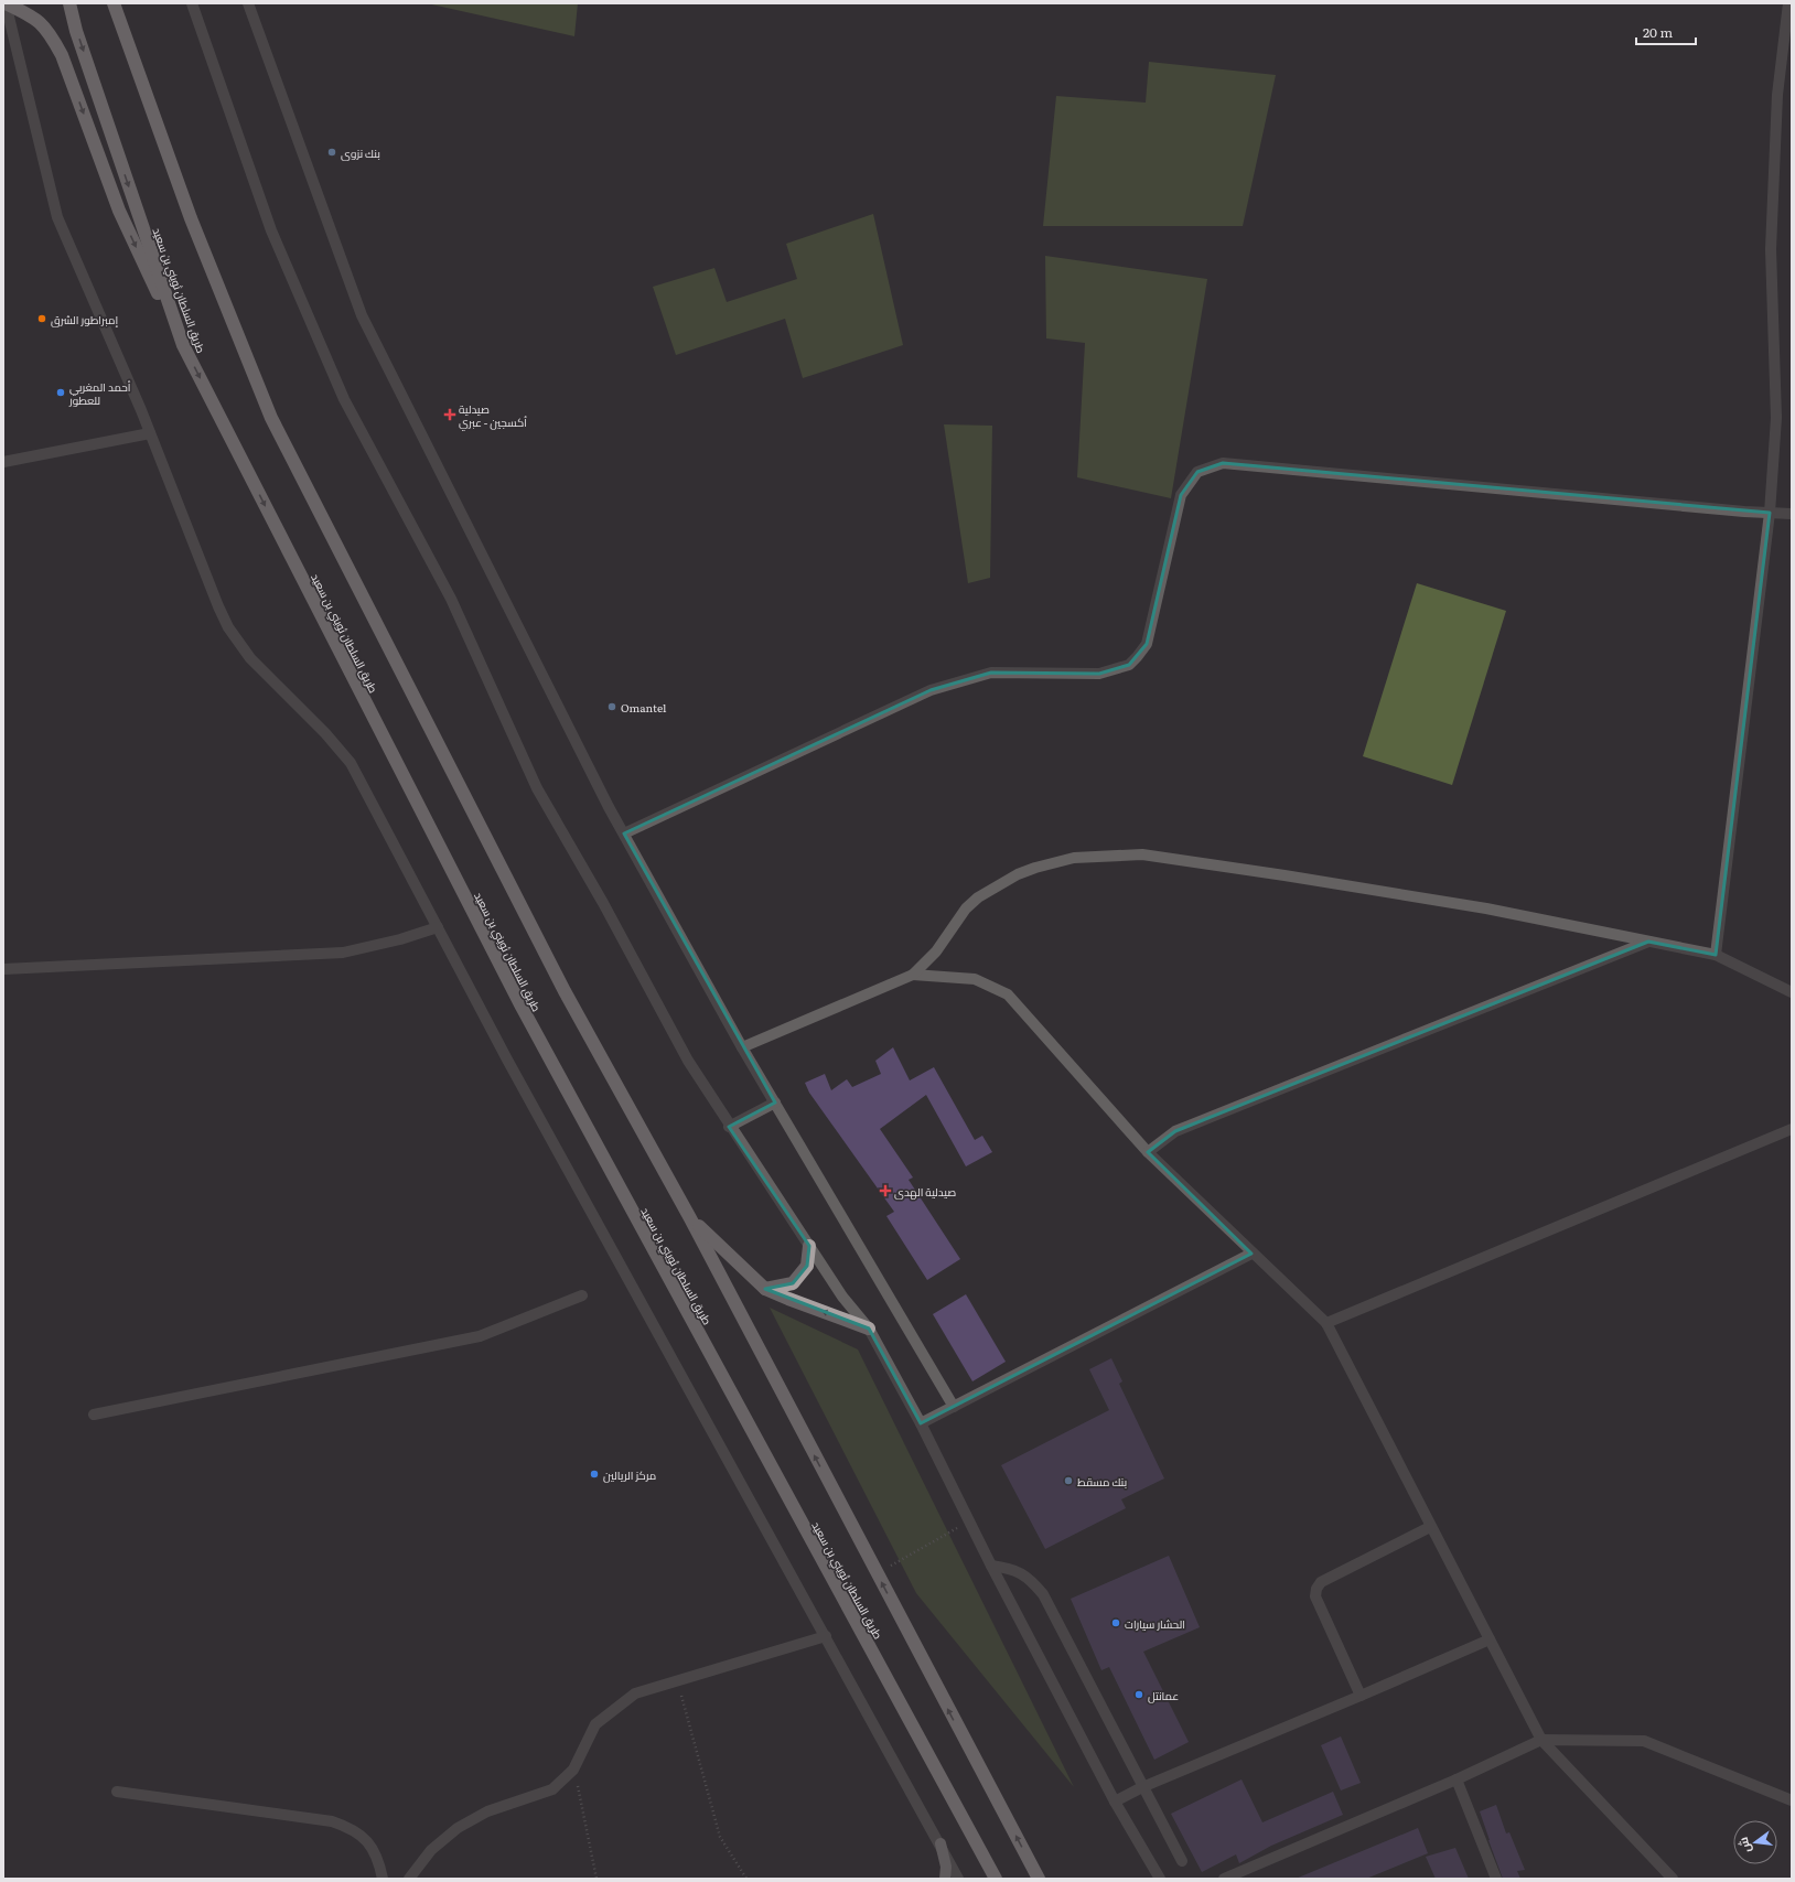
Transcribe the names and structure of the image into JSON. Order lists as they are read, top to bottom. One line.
{"streets":{"highway":["طريق السلطان ثويني بن سعيد"]},"places":{"other":["بنك نزوى","إمبراطور الشرق","أحمد المغربي للعطور","Omantel","مركز الريالين","بنك مسقط","الحشار سيارات","عمانتل"],"health":["صيدلية أكسجين - عبري","صيدلية الهدى"]},"scale_bar":"20 m","north":"left"}
